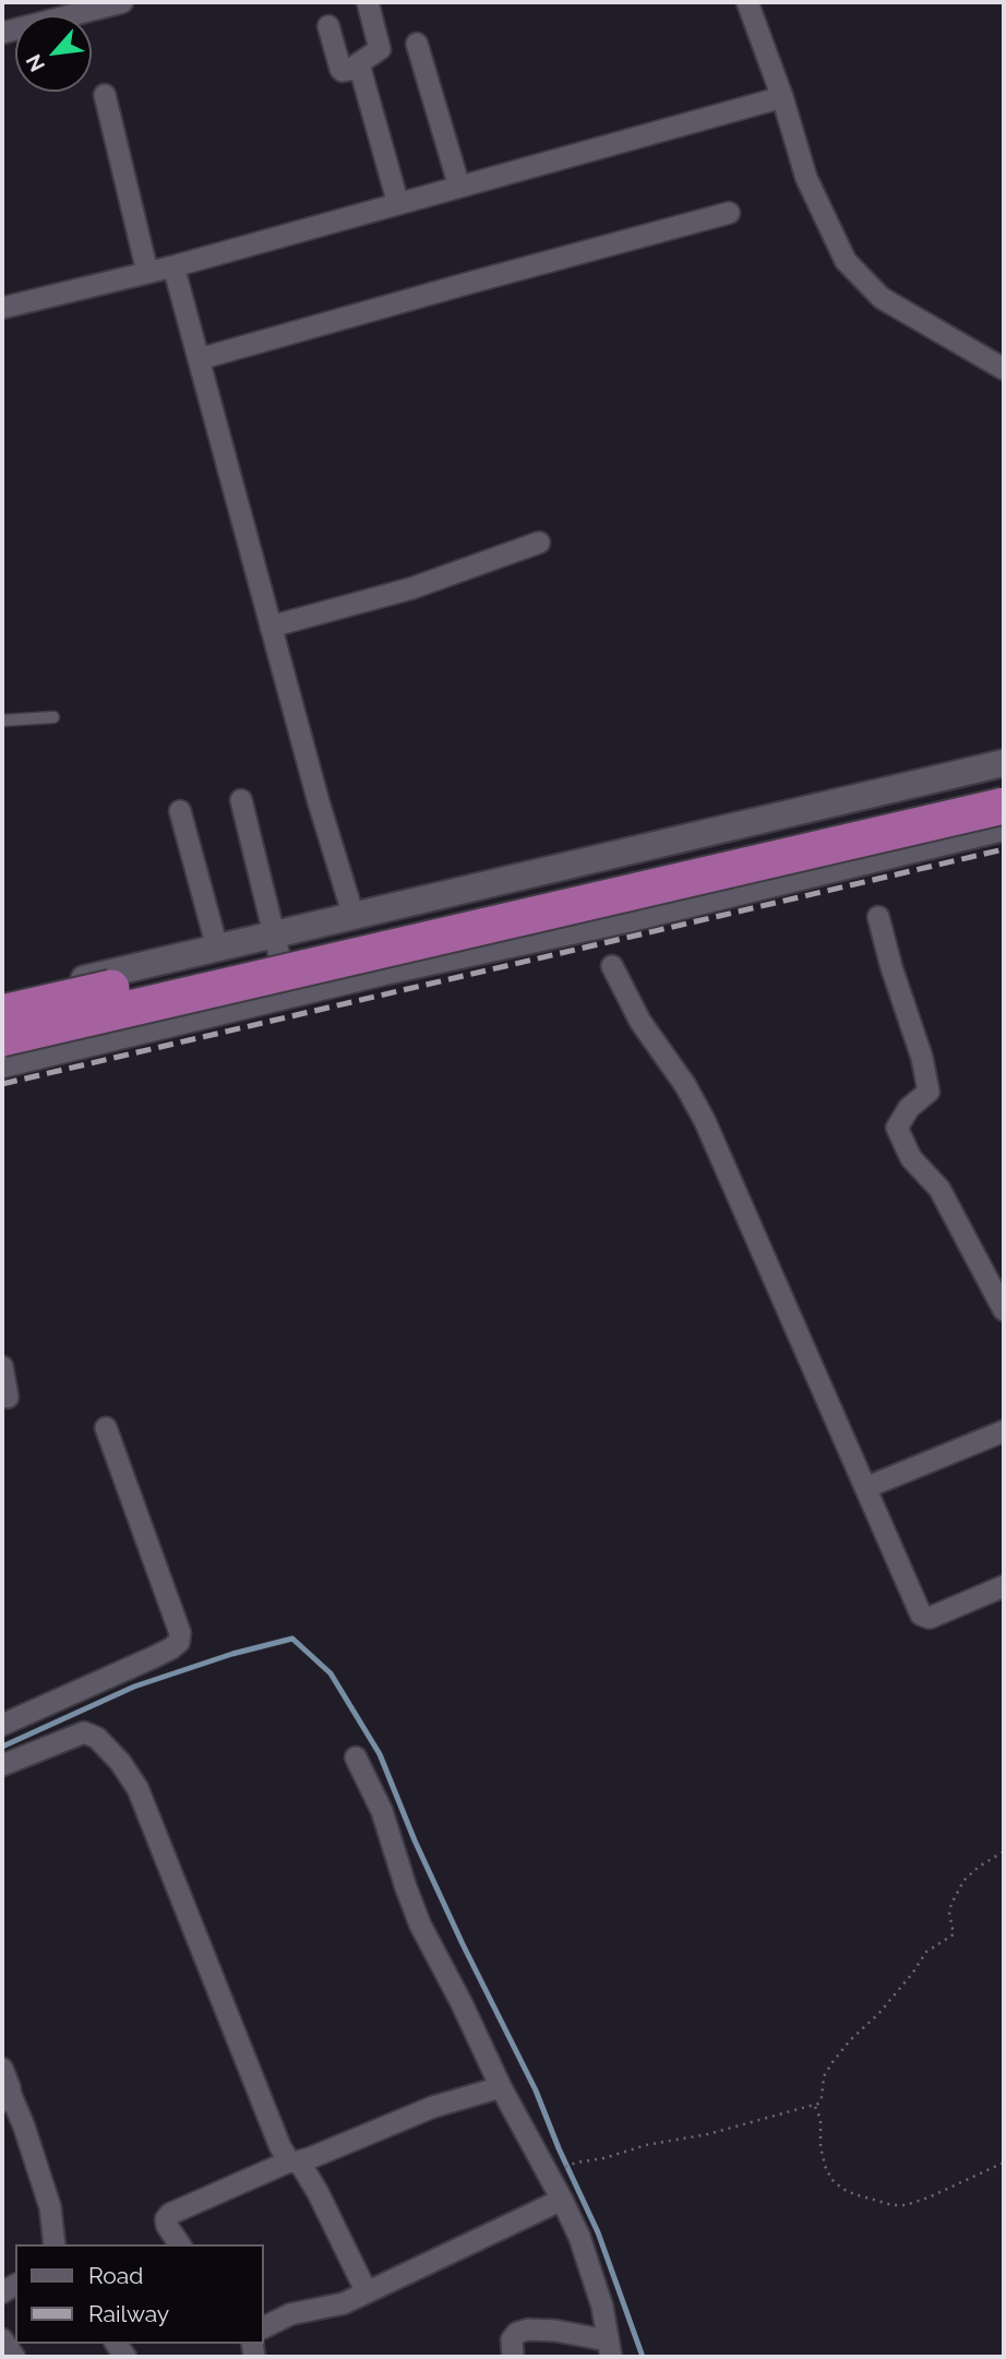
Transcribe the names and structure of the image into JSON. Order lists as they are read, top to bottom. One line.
{"legend":["Road","Railway"],"north":"bottom left"}
